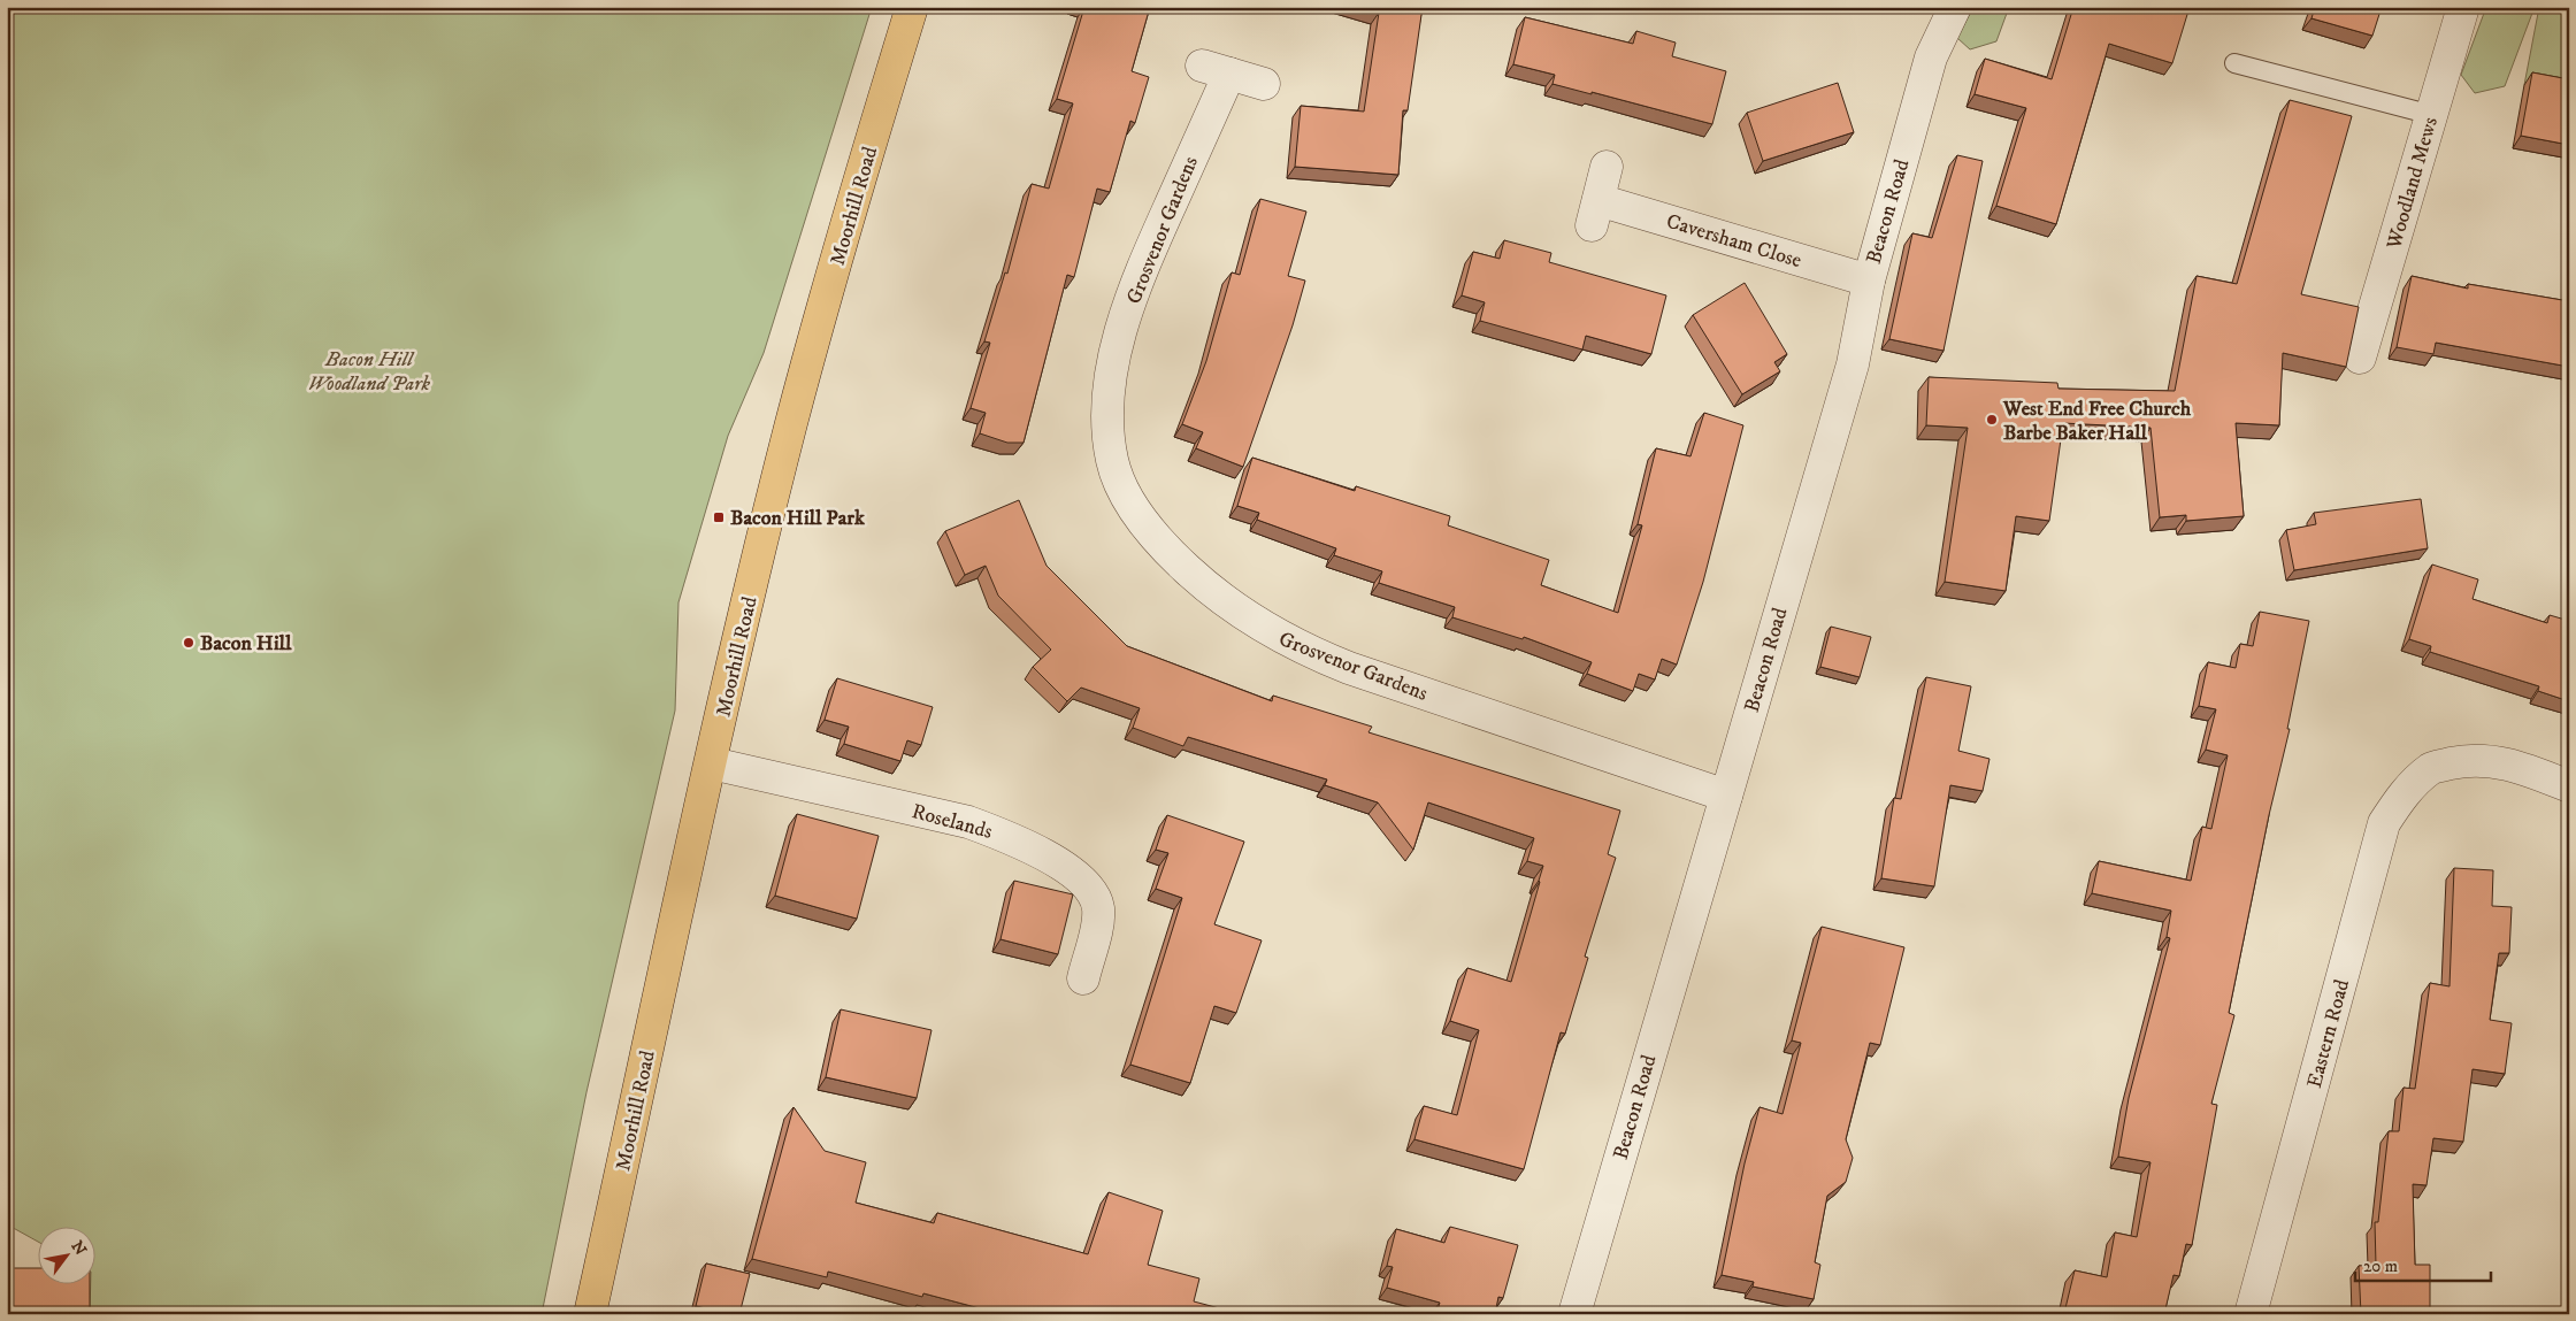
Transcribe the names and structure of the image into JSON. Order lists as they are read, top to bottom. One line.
{"streets":{"main road":["Moorhill Road"],"street":["Woodland Mews","Beacon Road","Grosvenor Gardens","Caversham Close","Roselands","Eastern Road"]},"crossings":[["Moorhill Road","Roselands"],["Beacon Road","Grosvenor Gardens"],["Beacon Road","Caversham Close"]],"parks":["Bacon Hill Woodland Park"],"places":{"other":["West End Free Church Barbe Baker Hall","Bacon Hill"],"transit":["Bacon Hill Park"]},"scale_bar":"20 m","north":"top right"}
